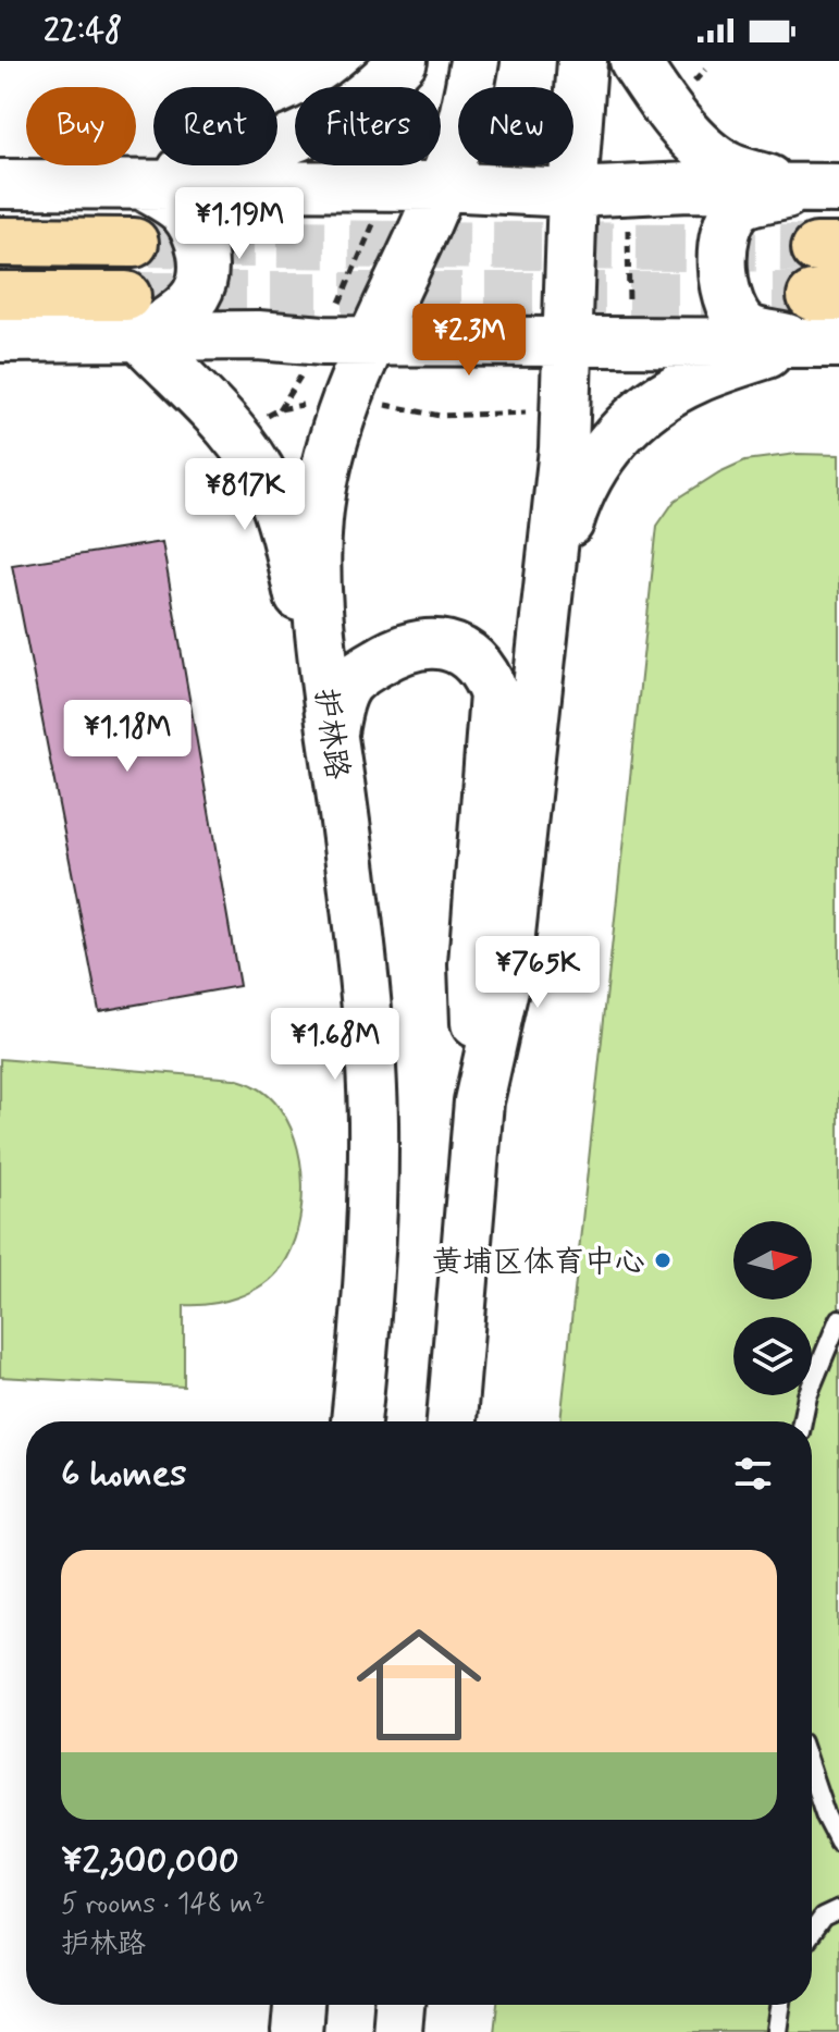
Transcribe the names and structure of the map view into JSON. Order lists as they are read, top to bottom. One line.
{"streets":{"main road":["护林路"]},"places":["黄埔区体育中心"],"north":"right","page":{"status":"22:48","chip":["Buy","Rent","Filters","New"],"price":["¥1.19M","¥2.3M","¥817K","¥1.18M","¥765K","¥1.68M"],"heading":"6 homes","list":[{"name":"¥2,300,000","note":"5 rooms · 148 m² · 护林路"}]}}
